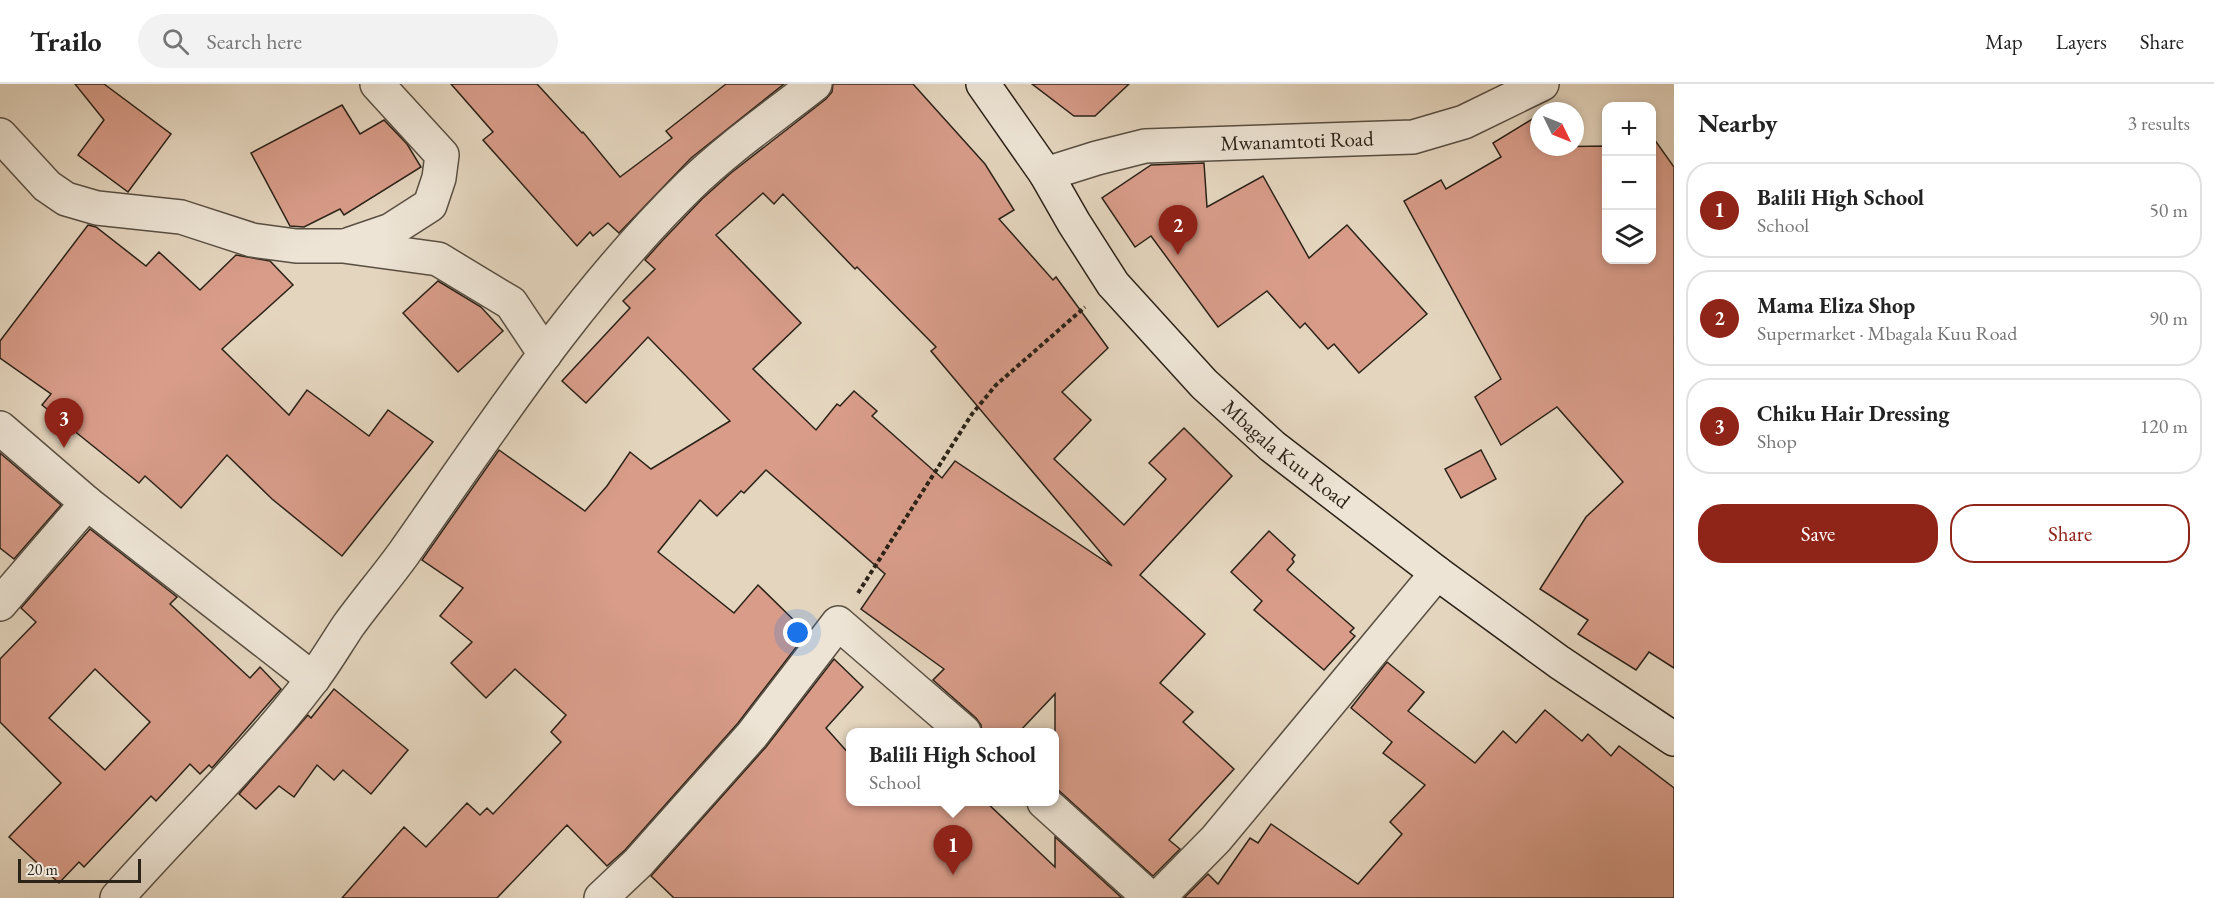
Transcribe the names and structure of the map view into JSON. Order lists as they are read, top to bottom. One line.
{"streets":{"street":["Mwanamtoti Road","Mbagala Kuu Road"]},"crossings":[["Mwanamtoti Road","Mbagala Kuu Road"]],"scale_bar":"20 m","north":"bottom right","page":{"header":"Trailo","search":"Search here","nav":["Map","Layers","Share"],"heading":["Nearby","3 results"],"map_buttons":["+","−"],"list":[{"mark":"1","name":"Balili High School","note":"School","value":"50 m"},{"mark":"2","name":"Mama Eliza Shop","note":"Supermarket · Mbagala Kuu Road","value":"90 m"},{"mark":"3","name":"Chiku Hair Dressing","note":"Shop","value":"120 m"}],"pins":["2","3","1"],"buttons":["Save","Share"],"popup":["Balili High School","School"],"scale":"20 m"}}
